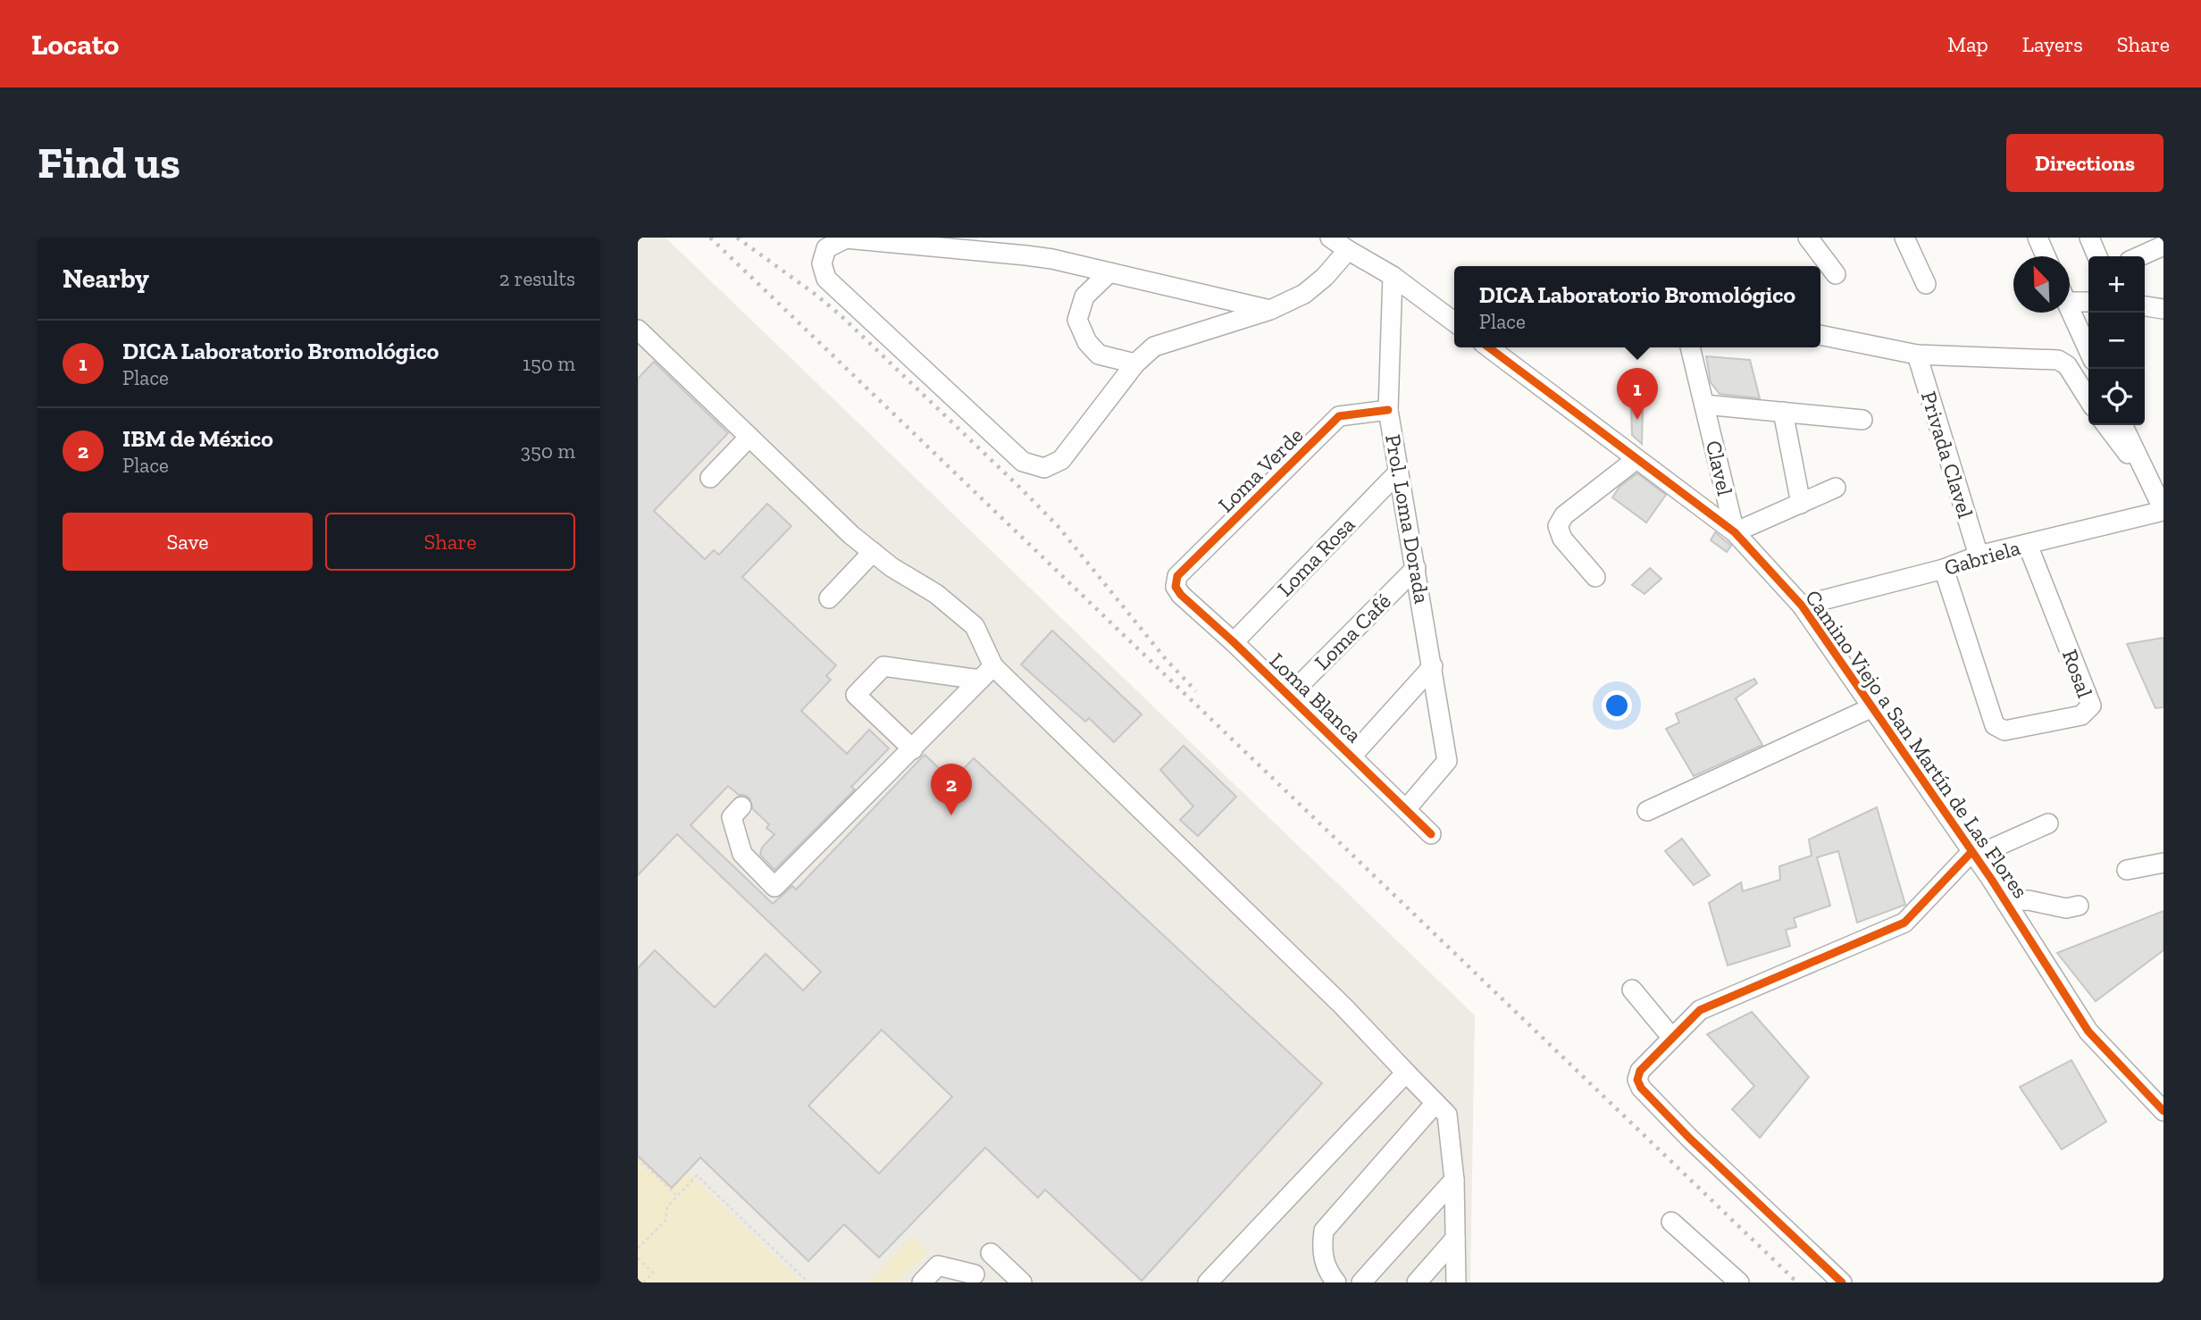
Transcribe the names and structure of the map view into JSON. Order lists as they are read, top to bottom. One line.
{"streets":{"street":["Privada Clavel","Clavel","Loma Verde","Prol. Loma Dorada","Loma Rosa","Gabriela","Loma Café","Rosal","Loma Blanca","Camino Viejo a San Martín de Las Flores"]},"crossings":[["Privada Clavel","Gabriela"],["Clavel","Camino Viejo a San Martín de Las Flores"],["Loma Verde","Prol. Loma Dorada"],["Loma Verde","Loma Blanca"],["Prol. Loma Dorada","Loma Rosa"],["Prol. Loma Dorada","Loma Café"],["Prol. Loma Dorada","Loma Blanca"],["Loma Rosa","Loma Blanca"],["Gabriela","Rosal"],["Gabriela","Camino Viejo a San Martín de Las Flores"],["Loma Café","Loma Blanca"]],"north":"top left","page":{"header":"Locato","nav":["Map","Layers","Share"],"buttons":["Directions",["Save","Share"]],"title":"Find us","heading":["Nearby","2 results"],"map_buttons":["+","−"],"popup":["DICA Laboratorio Bromológico","Place"],"list":[{"mark":"1","name":"DICA Laboratorio Bromológico","note":"Place","value":"150 m"},{"mark":"2","name":"IBM de México","note":"Place","value":"350 m"}],"pins":["1","2"]}}
